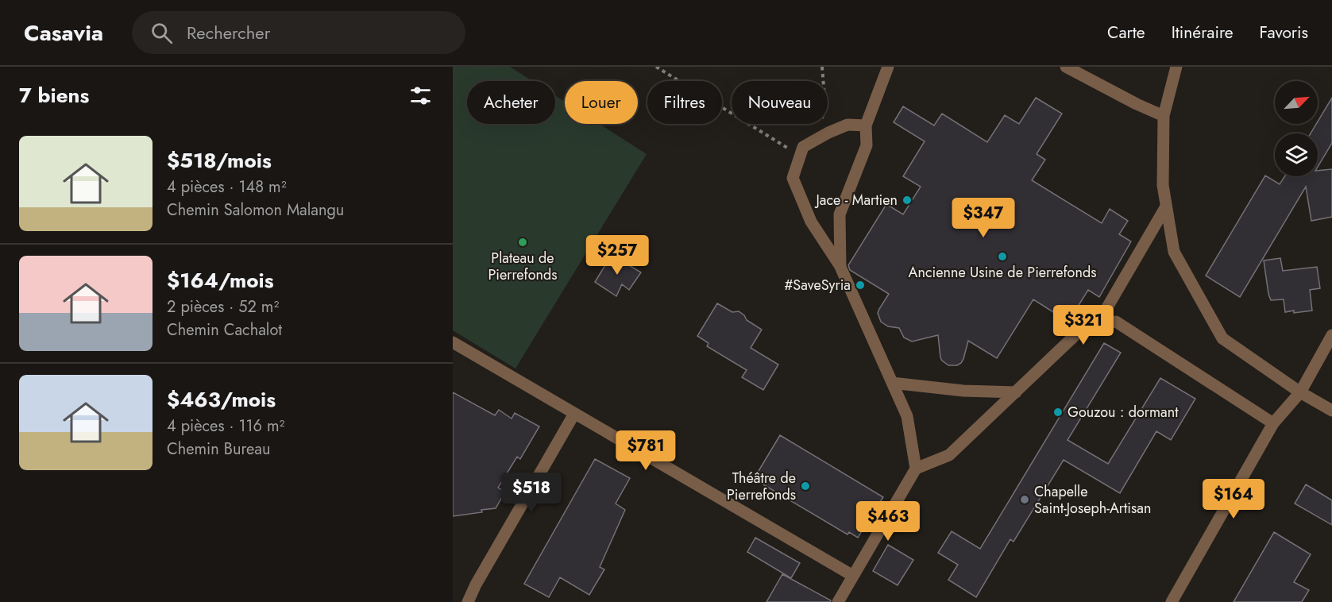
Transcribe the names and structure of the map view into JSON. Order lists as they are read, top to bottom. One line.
{"places":["Jace - Martien","Plateau de Pierrefonds","Ancienne Usine de Pierrefonds","#SaveSyria","Gouzou : dormant","Théâtre de Pierrefonds","Chapelle Saint-Joseph-Artisan"],"north":"top right","page":{"header":"Casavia","search":"Rechercher","nav":["Carte","Itinéraire","Favoris"],"heading":"7 biens","chip":["Acheter","Louer","Filtres","Nouveau"],"list":[{"name":"$518/mois","note":"4 pièces · 148 m² · Chemin Salomon Malangu"},{"name":"$164/mois","note":"2 pièces · 52 m² · Chemin Cachalot"},{"name":"$463/mois","note":"4 pièces · 116 m² · Chemin Bureau"}],"price":["$347","$257","$321","$781","$518","$164","$463"]}}
